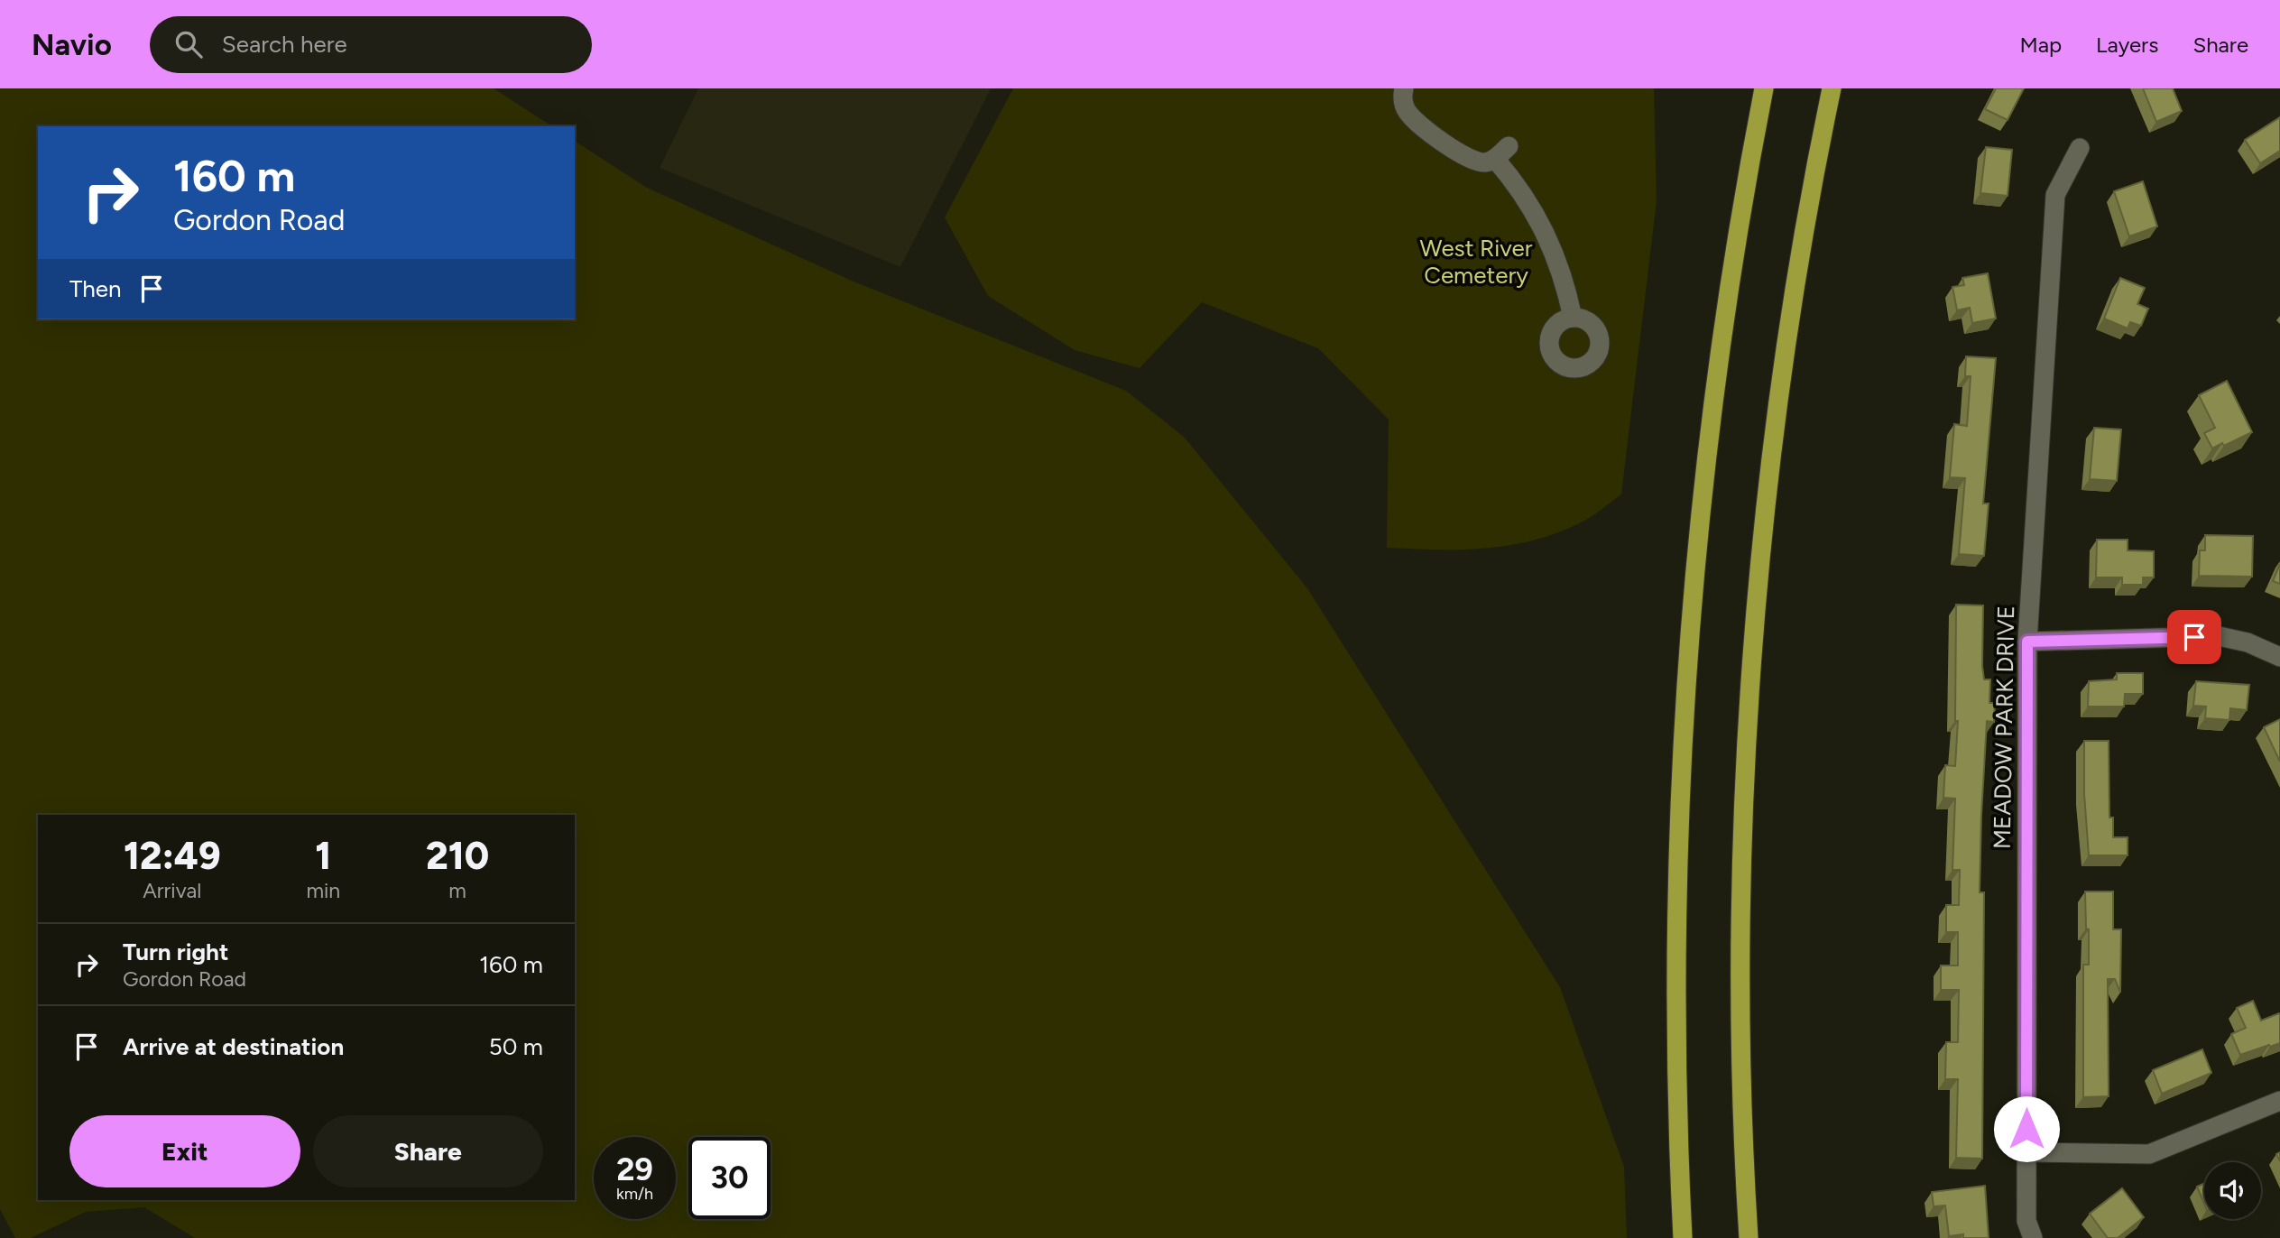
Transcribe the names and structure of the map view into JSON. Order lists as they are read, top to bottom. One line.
{"streets":{"street":["MEADOW PARK DRIVE"]},"parks":["West River Cemetery"],"page":{"header":"Navio","search":"Search here","nav":["Map","Layers","Share"],"turn":["160 m","Gordon Road"],"then":"Then","eta":["12:49","Arrival","1","min","210","m"],"list":[{"name":"Turn right","note":"Gordon Road","value":"160 m"},{"name":"Arrive at destination","value":"50 m"}],"buttons":["Exit","Share"],"speed":"29 km/h","limit":"30"}}
